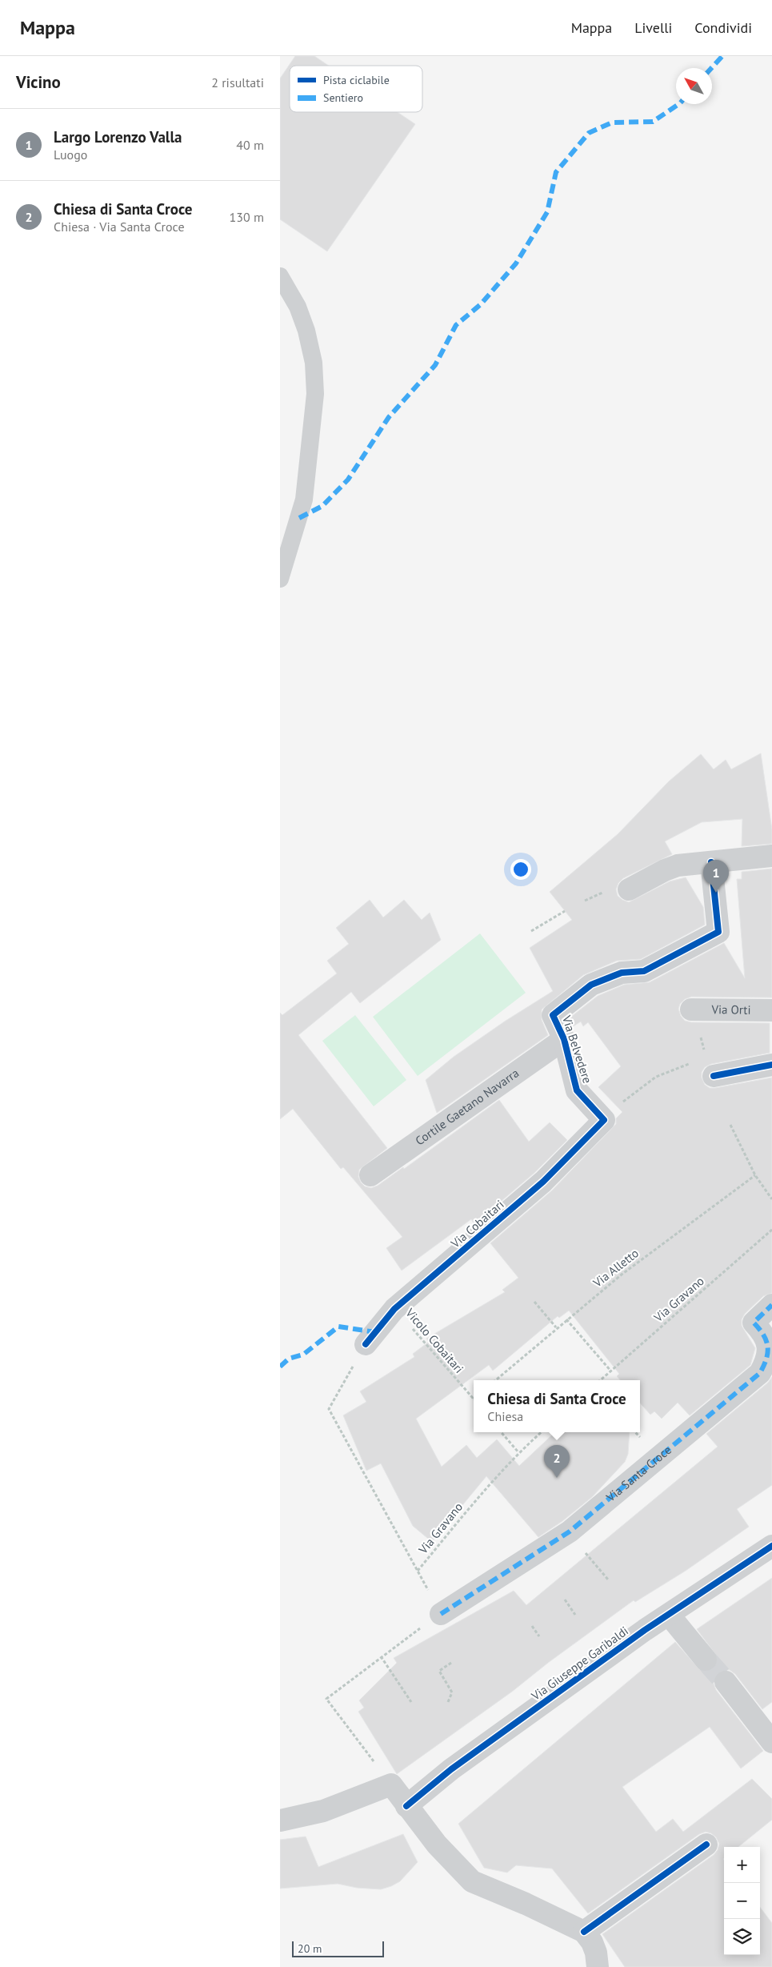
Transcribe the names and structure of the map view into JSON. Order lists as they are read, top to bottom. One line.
{"streets":{"street":["Via Orti","Via Belvedere","Cortile Gaetano Navarra","Via Cobaitari","Via Santa Croce","Via Giuseppe Garibaldi"],"path":["Via Alletto","Via Gravano","Vicolo Cobaitari"]},"crossings":[["Via Belvedere","Cortile Gaetano Navarra"],["Via Belvedere","Via Cobaitari"],["Via Cobaitari","Vicolo Cobaitari"]],"legend":["Pista ciclabile","Sentiero"],"scale_bar":"20 m","north":"top left","page":{"header":"Mappa","nav":["Mappa","Livelli","Condividi"],"heading":["Vicino","2 risultati"],"list":[{"mark":"1","name":"Largo Lorenzo Valla","note":"Luogo","value":"40 m"},{"mark":"2","name":"Chiesa di Santa Croce","note":"Chiesa · Via Santa Croce","value":"130 m"}],"pins":["1","2"],"popup":["Chiesa di Santa Croce","Chiesa"],"map_buttons":["+","−"],"scale":"20 m"}}
